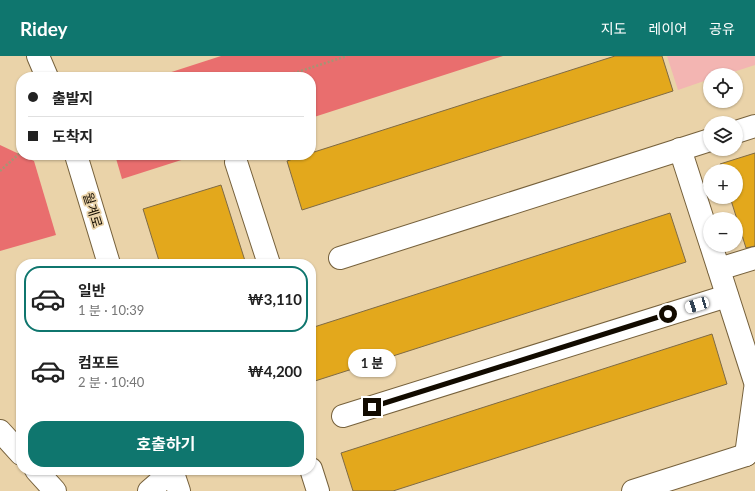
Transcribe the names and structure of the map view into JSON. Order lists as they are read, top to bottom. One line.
{"streets":{"street":["월계로"]},"page":{"header":"Ridey","nav":["지도","레이어","공유"],"map_buttons":["+","−"],"banner":["출발지","도착지"],"list":[{"name":"일반","note":"1 분 · 10:39","value":"₩3,110"},{"name":"컴포트","note":"2 분 · 10:40","value":"₩4,200"}],"bubble":"1 분","buttons":"호출하기"}}
